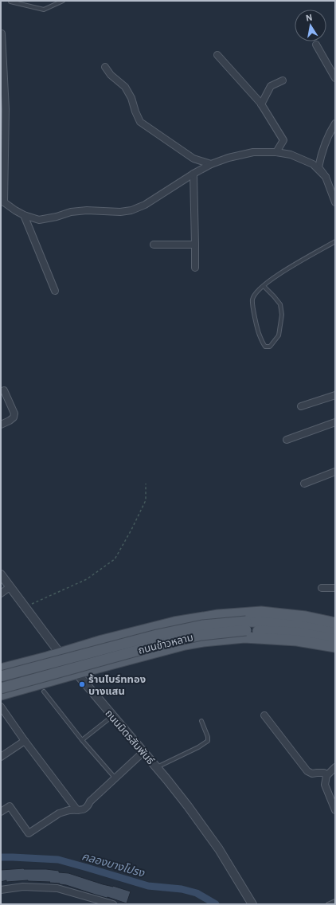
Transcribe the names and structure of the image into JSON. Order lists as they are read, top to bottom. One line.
{"streets":{"main road":["ถนนข้าวหลาม"],"street":["ถนนมิตรสัมพันธ์"]},"water":["คลองบางโปรง"],"places":["ร้านไบร์ททอง บางแสน"],"north":"top"}
